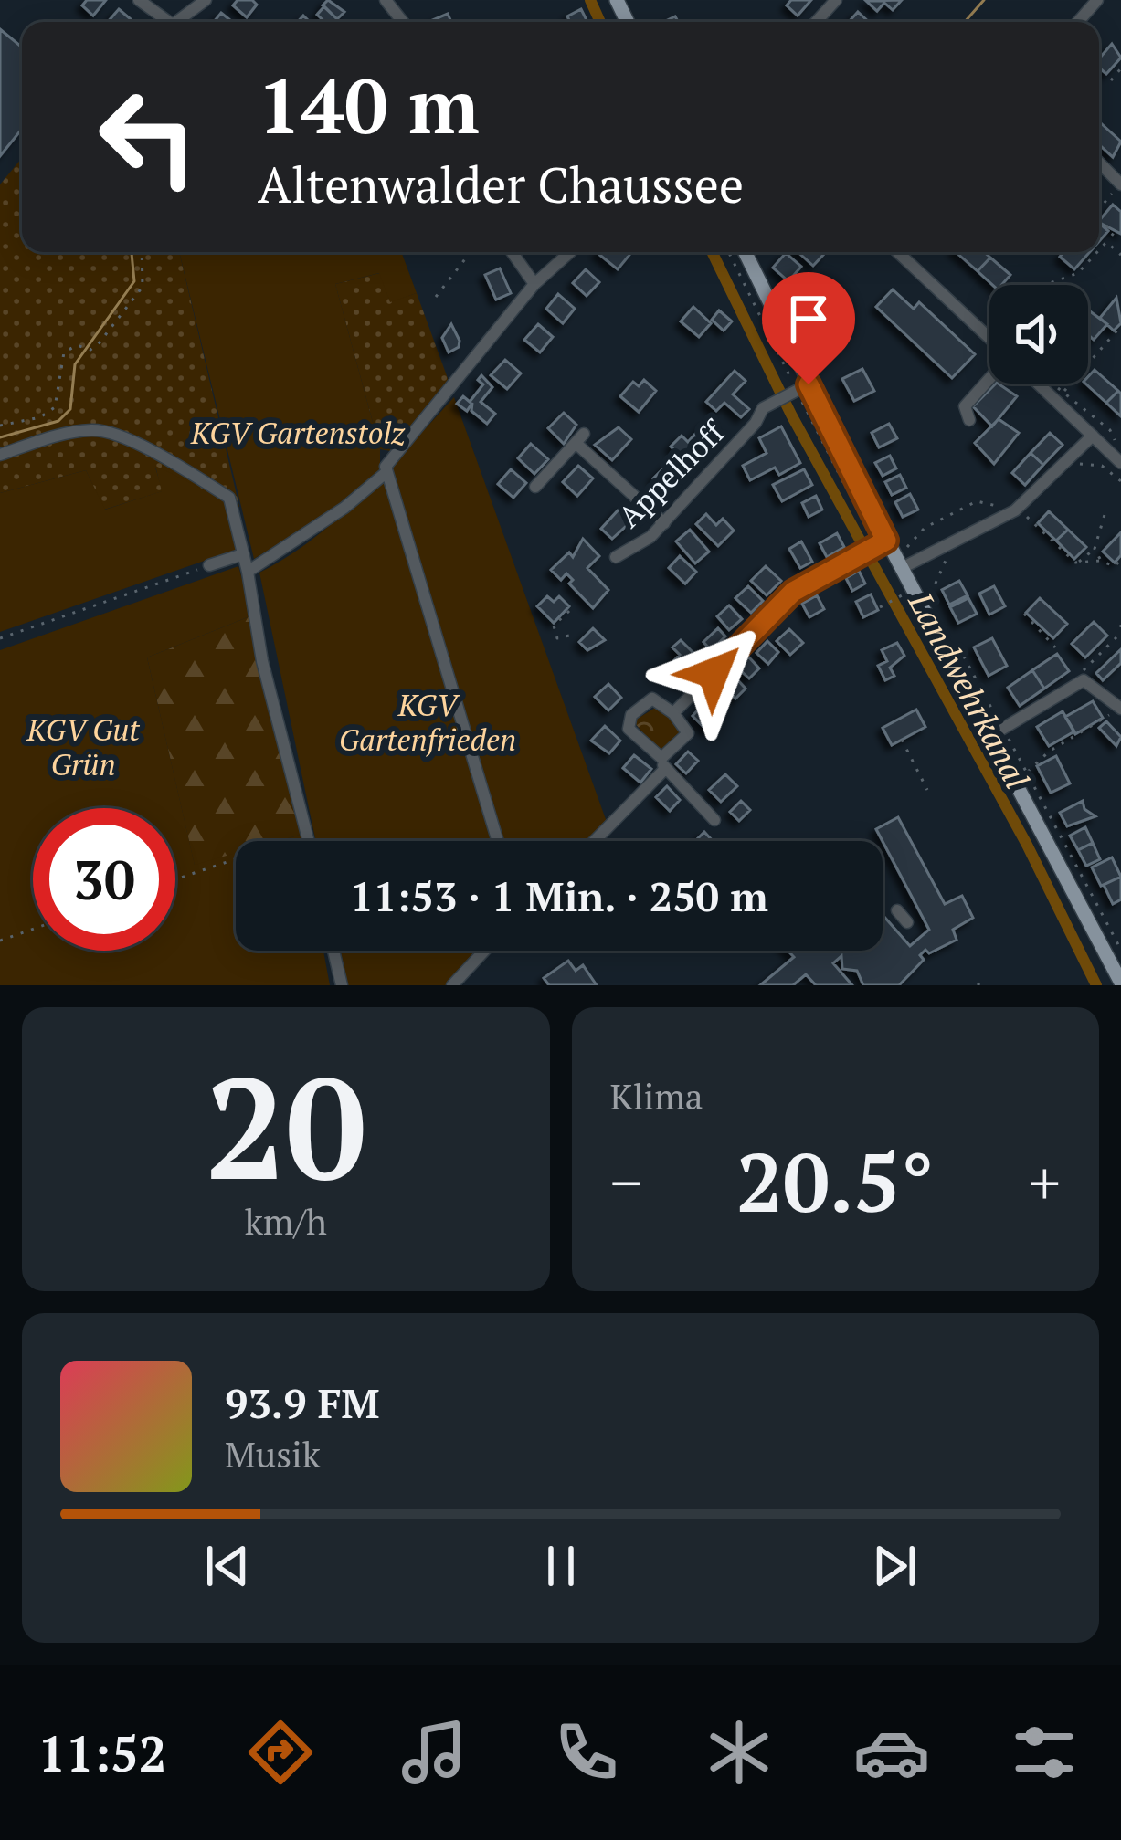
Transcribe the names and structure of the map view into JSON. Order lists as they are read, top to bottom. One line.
{"streets":{"street":["Appelhoff"]},"water":["Landwehrkanal"],"parks":["KGV Gartenstolz","KGV Gartenfrieden","KGV Gut Grün"],"page":{"turn":["140 m","Altenwalder Chaussee"],"limit":"30","trip":"11:53 · 1 Min. · 250 m","tile":[["20","km/h"],"Klima"],"heat":["−","20.5°","+"],"song":["93.9 FM","Musik"],"tabs":"11:52"}}
